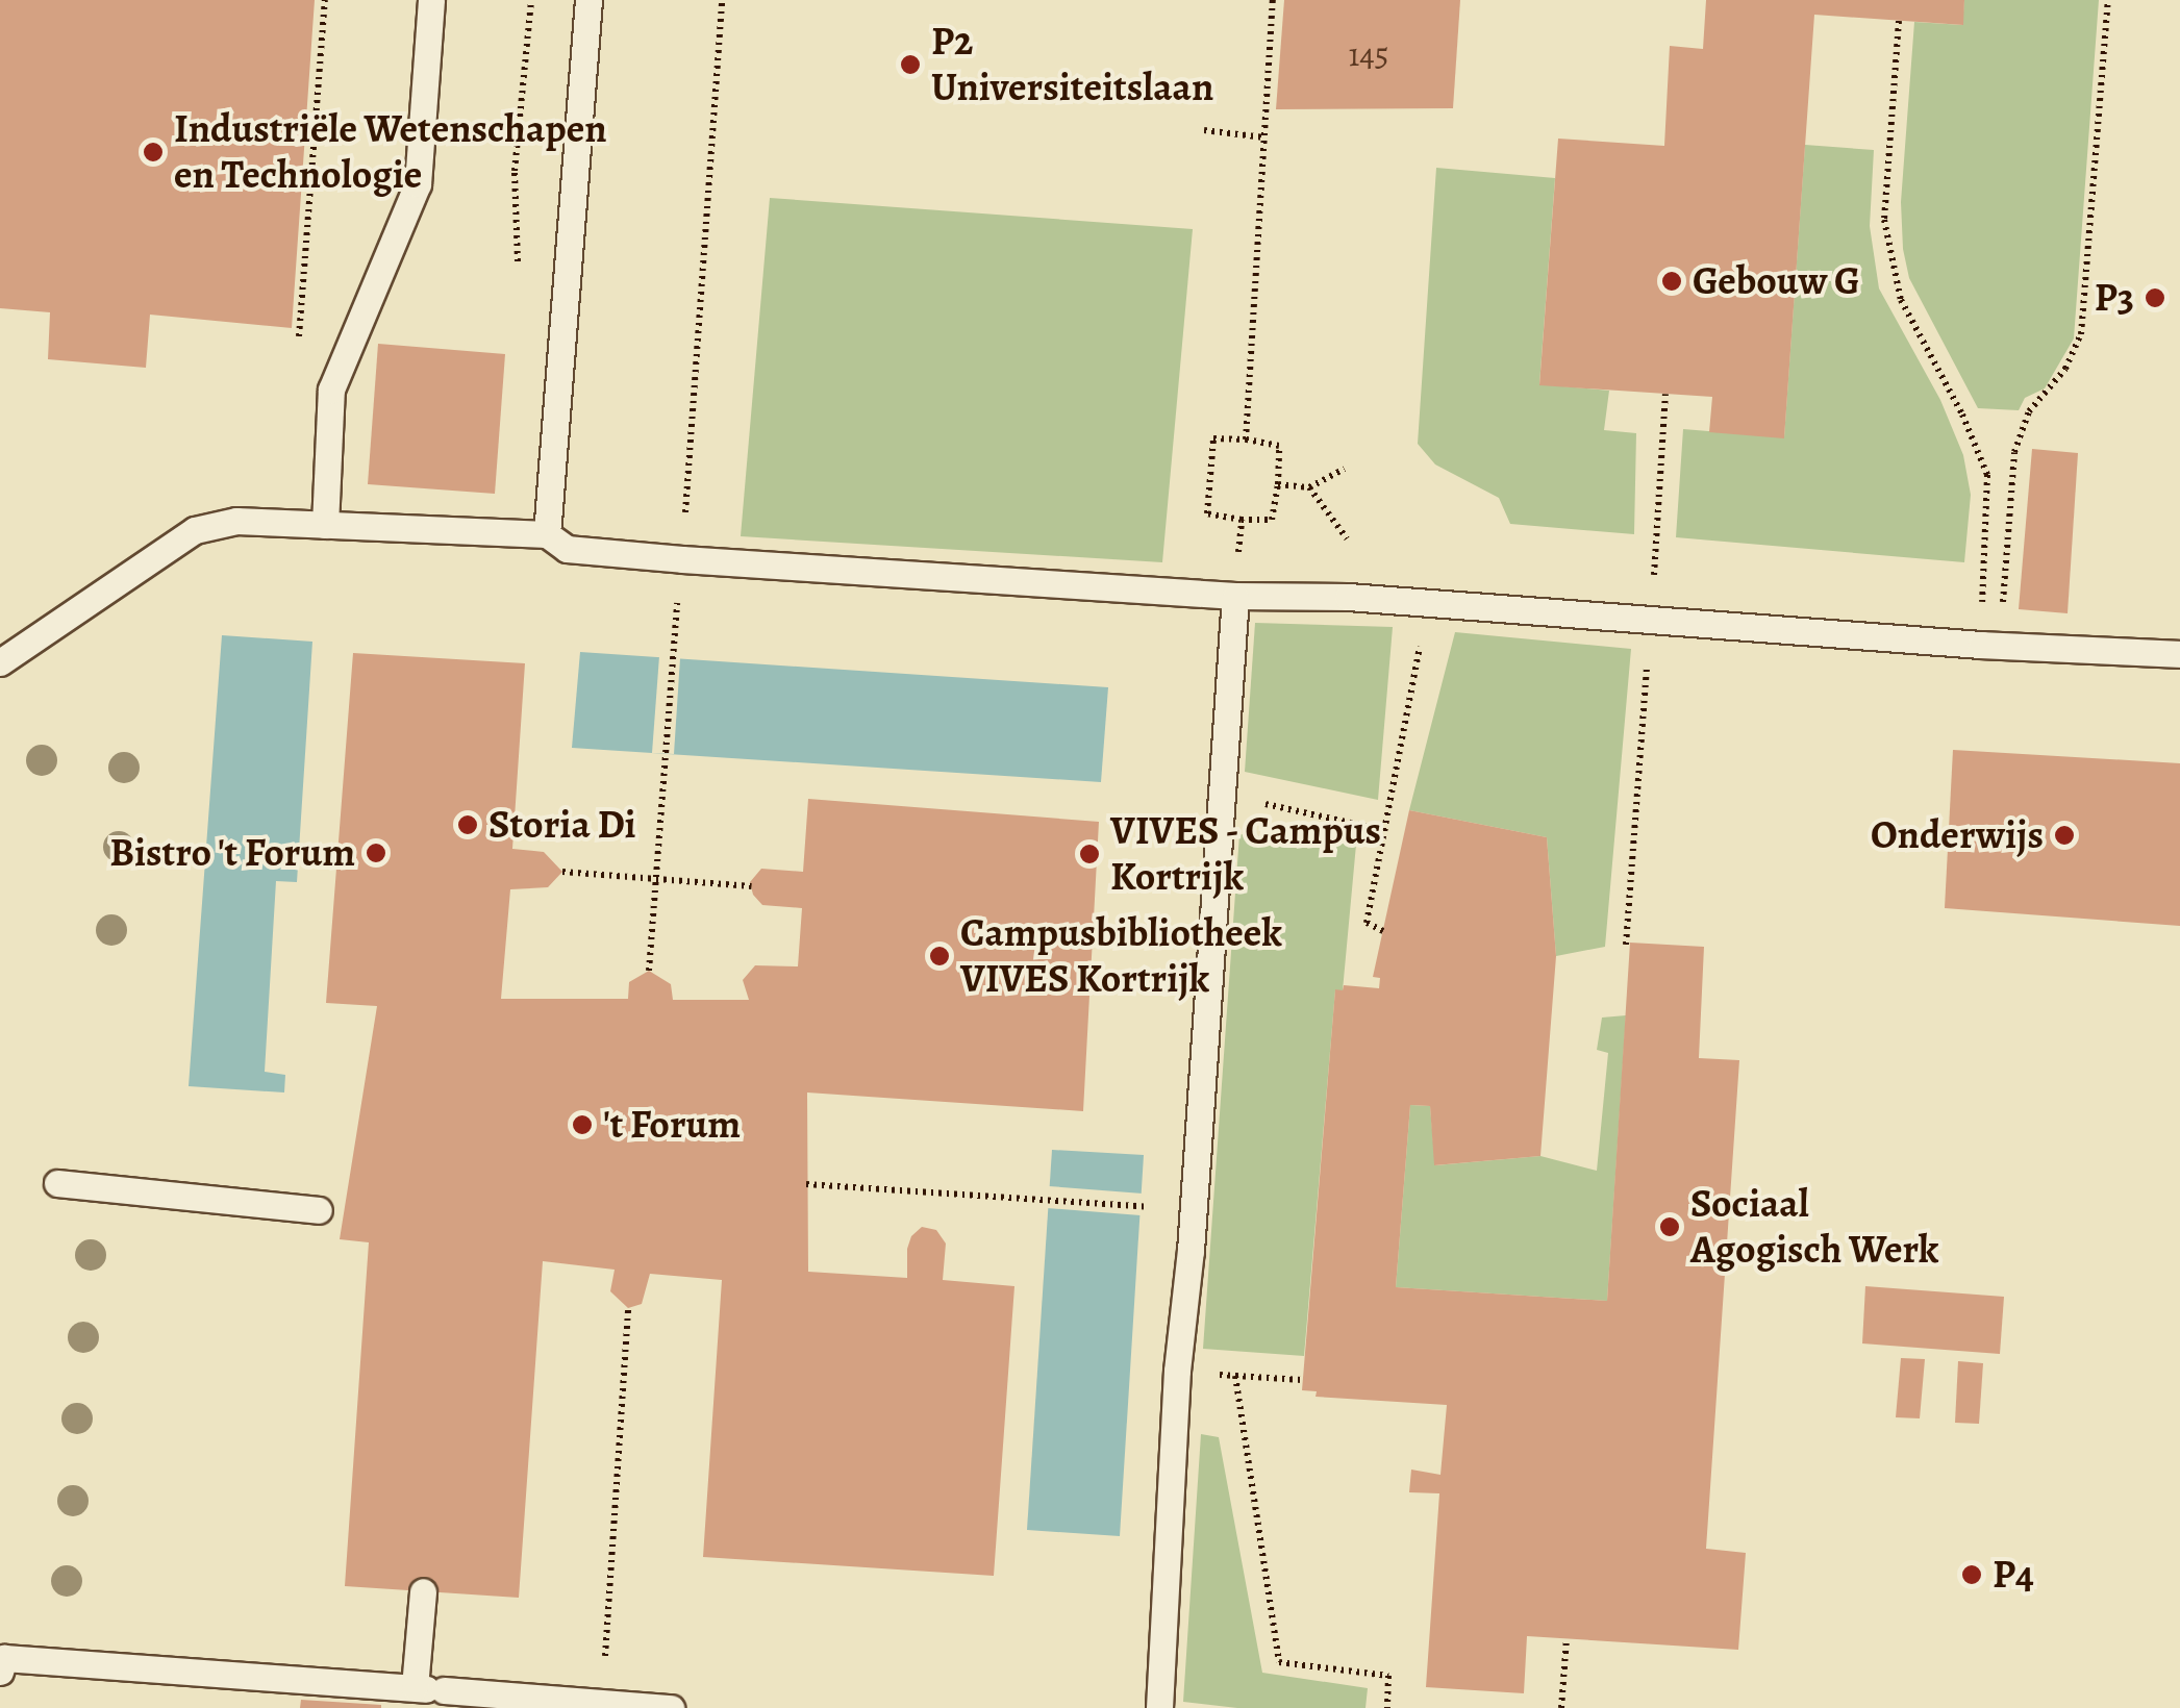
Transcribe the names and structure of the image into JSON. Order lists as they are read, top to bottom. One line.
{"places":["P2 Universiteitslaan","Industriële Wetenschapen en Technologie","Gebouw G","P3","Storia Di","Onderwijs","Bistro 't Forum","VIVES - Campus Kortrijk","Campusbibliotheek VIVES Kortrijk","'t Forum","Sociaal Agogisch Werk","P4"],"house_numbers":["145"]}
